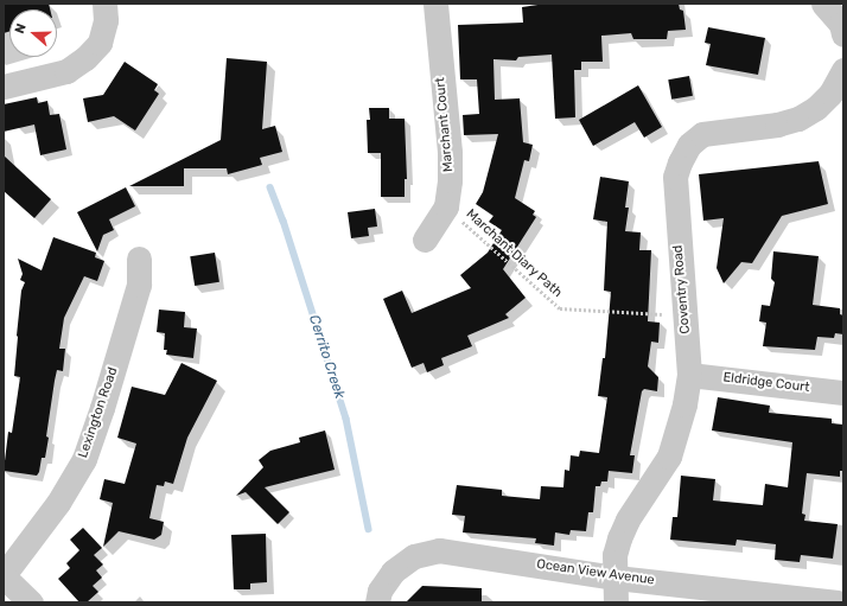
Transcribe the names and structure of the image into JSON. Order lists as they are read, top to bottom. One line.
{"streets":{"street":["Marchant Court","Coventry Road","Eldridge Court","Lexington Road","Ocean View Avenue"],"path":["Marchant Diary Path"]},"crossings":[["Marchant Court","Marchant Diary Path"],["Marchant Diary Path","Coventry Road"],["Coventry Road","Eldridge Court"],["Coventry Road","Ocean View Avenue"]],"water":["Cerrito Creek"],"north":"left"}
